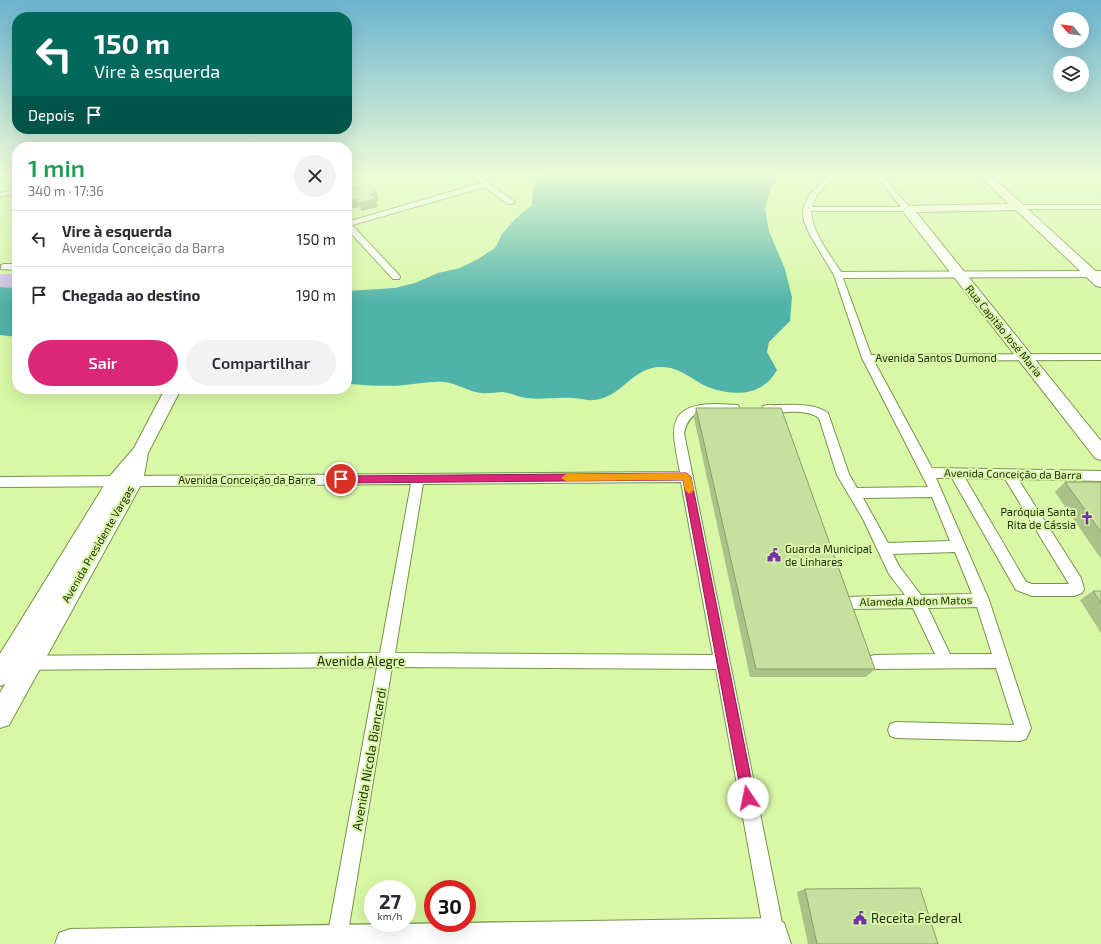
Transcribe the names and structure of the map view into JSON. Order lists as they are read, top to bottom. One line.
{"streets":{"main road":["Rua Capitão José Maria","Avenida Presidente Vargas"],"street":["Avenida Santos Dumond","Avenida Conceição da Barra","Alameda Abdon Matos","Avenida Alegre","Avenida Nicola Biancardi"]},"crossings":[["Rua Capitão José Maria","Avenida Santos Dumond"],["Avenida Conceição da Barra","Avenida Presidente Vargas"],["Avenida Conceição da Barra","Avenida Nicola Biancardi"],["Avenida Presidente Vargas","Avenida Alegre"],["Avenida Alegre","Avenida Nicola Biancardi"]],"places":{"church":["Paróquia Santa Rita de Cássia"],"public building":["Guarda Municipal de Linhares","Receita Federal"]},"north":"top left","page":{"turn":["150 m","Vire à esquerda"],"then":"Depois","heading":["1 min","340 m · 17:36"],"list":[{"name":"Vire à esquerda","note":"Avenida Conceição da Barra","value":"150 m"},{"name":"Chegada ao destino","value":"190 m"}],"buttons":["Sair","Compartilhar"],"speed":"27 km/h","limit":"30"}}
